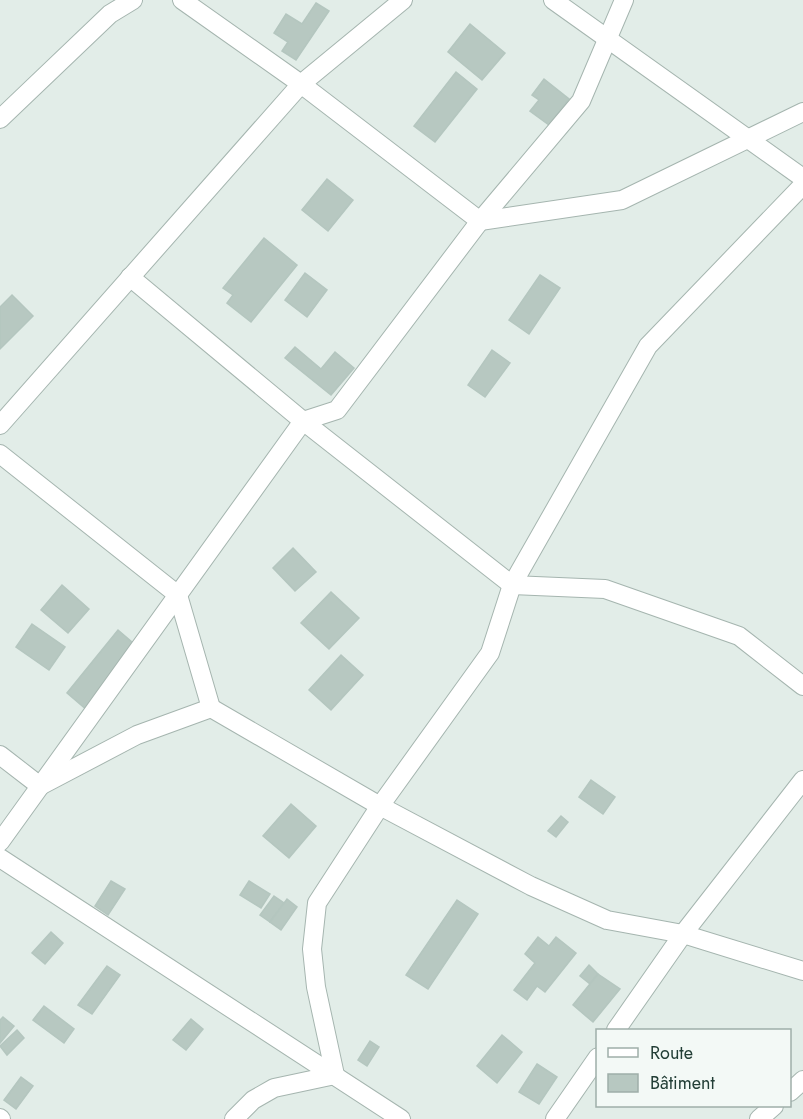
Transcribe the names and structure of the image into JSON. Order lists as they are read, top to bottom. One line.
{"legend":["Route","Bâtiment"]}
